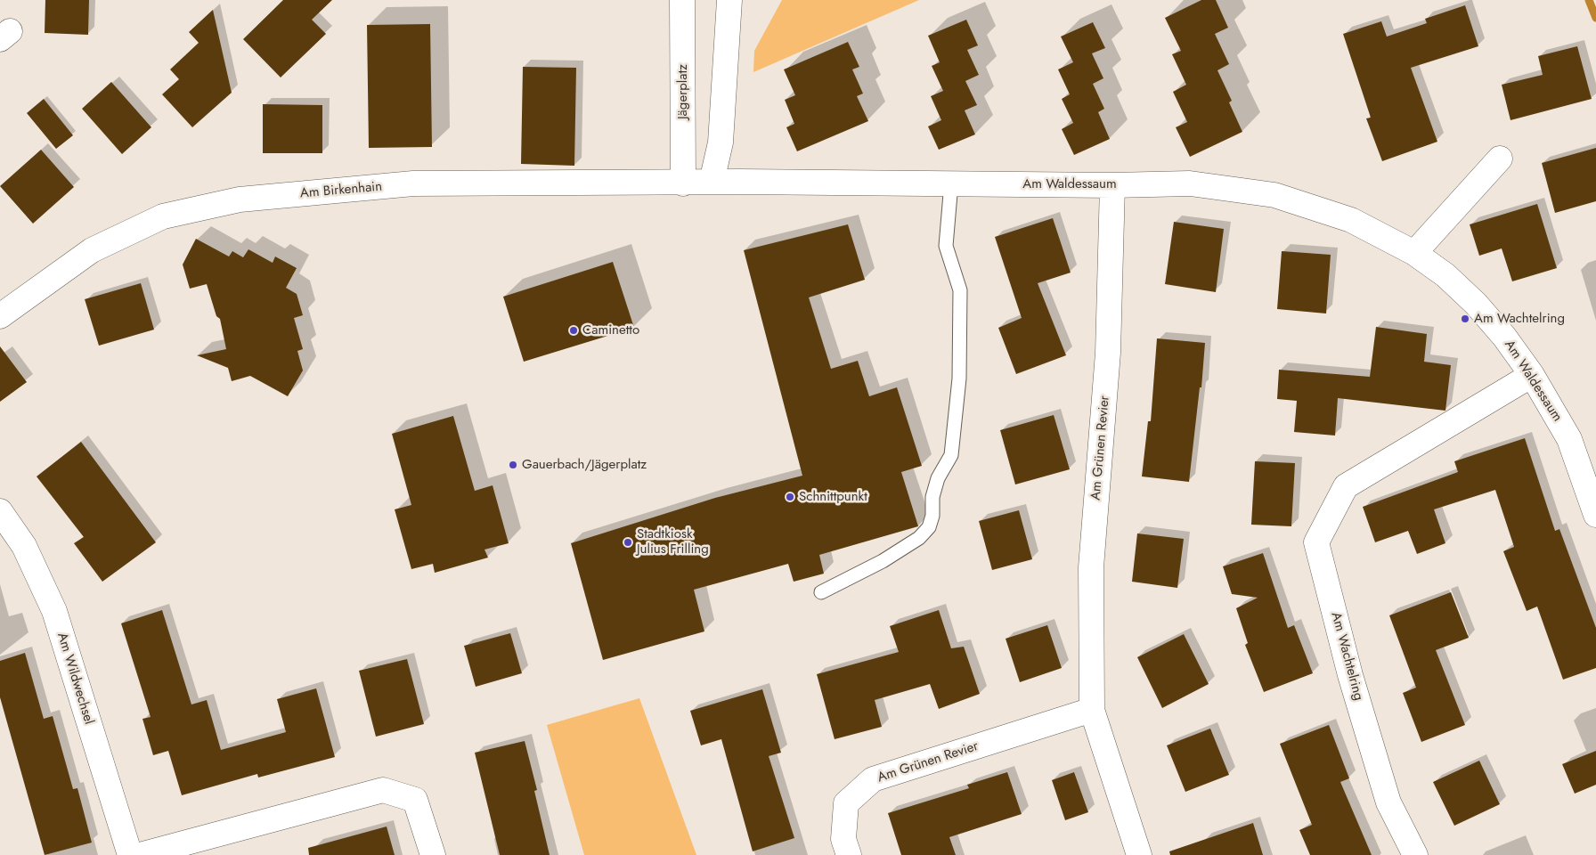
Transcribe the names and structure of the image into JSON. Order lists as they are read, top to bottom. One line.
{"streets":{"street":["Jägerplatz","Am Waldessaum","Am Birkenhain","Am Grünen Revier","Am Wachtelring","Am Wildwechsel"]},"crossings":[["Jägerplatz","Am Birkenhain"],["Am Waldessaum","Am Birkenhain"],["Am Waldessaum","Am Grünen Revier"],["Am Waldessaum","Am Wachtelring"]],"places":["Am Wachtelring","Caminetto","Gauerbach/Jägerplatz","Schnittpunkt","Stadtkiosk Julius Frilling"]}
